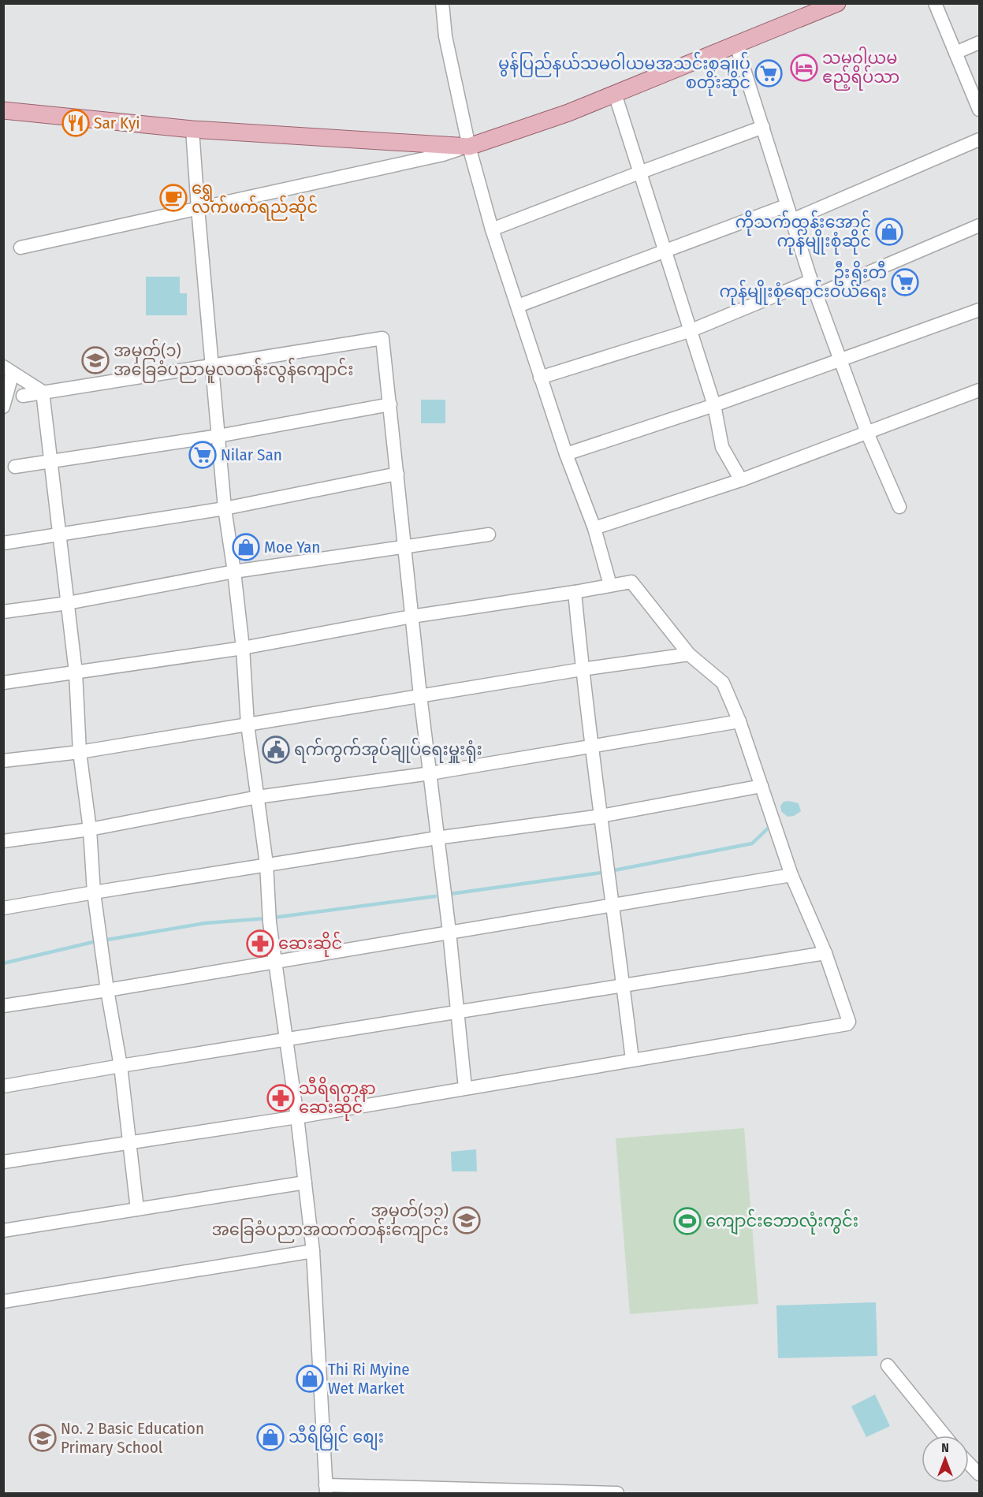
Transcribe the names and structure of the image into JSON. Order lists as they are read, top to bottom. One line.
{"places":{"hotel":["သမဝါယမ ဧည့်ရိပ်သာ"],"supermarket":["မွန်ပြည်နယ်သမဝါယမအသင်းစုချုပ် စတိုးဆိုင်","ဦးရှိုးတီ ကုန်မျိုးစုံရောင်းဝယ်ရေး","Nilar San"],"restaurant":["Sar Kyi"],"cafe":["ရွှေ လက်ဖက်ရည်ဆိုင်"],"shop":["ကိုသက်ထွန်းအောင် ကုန်မျိုးစုံဆိုင်","Moe Yan","Thi Ri Myine Wet Market","သီရိမြိုင် စျေး"],"school or university":["အမှတ်(၁) အခြေခံပညာမူလတန်းလွန်ကျောင်း","အမှတ်(၁၁) အခြေခံပညာအထက်တန်းကျောင်း","No. 2 Basic Education Primary School"],"public building":["ရက်ကွက်အုပ်ချုပ်ရေးမှူးရုံး"],"pharmacy":["ဆေးဆိုင်","သီရိရတနာ ဆေးဆိုင်"],"sports":["ကျောင်းဘောလုံးကွင်း"]},"north":"top"}
